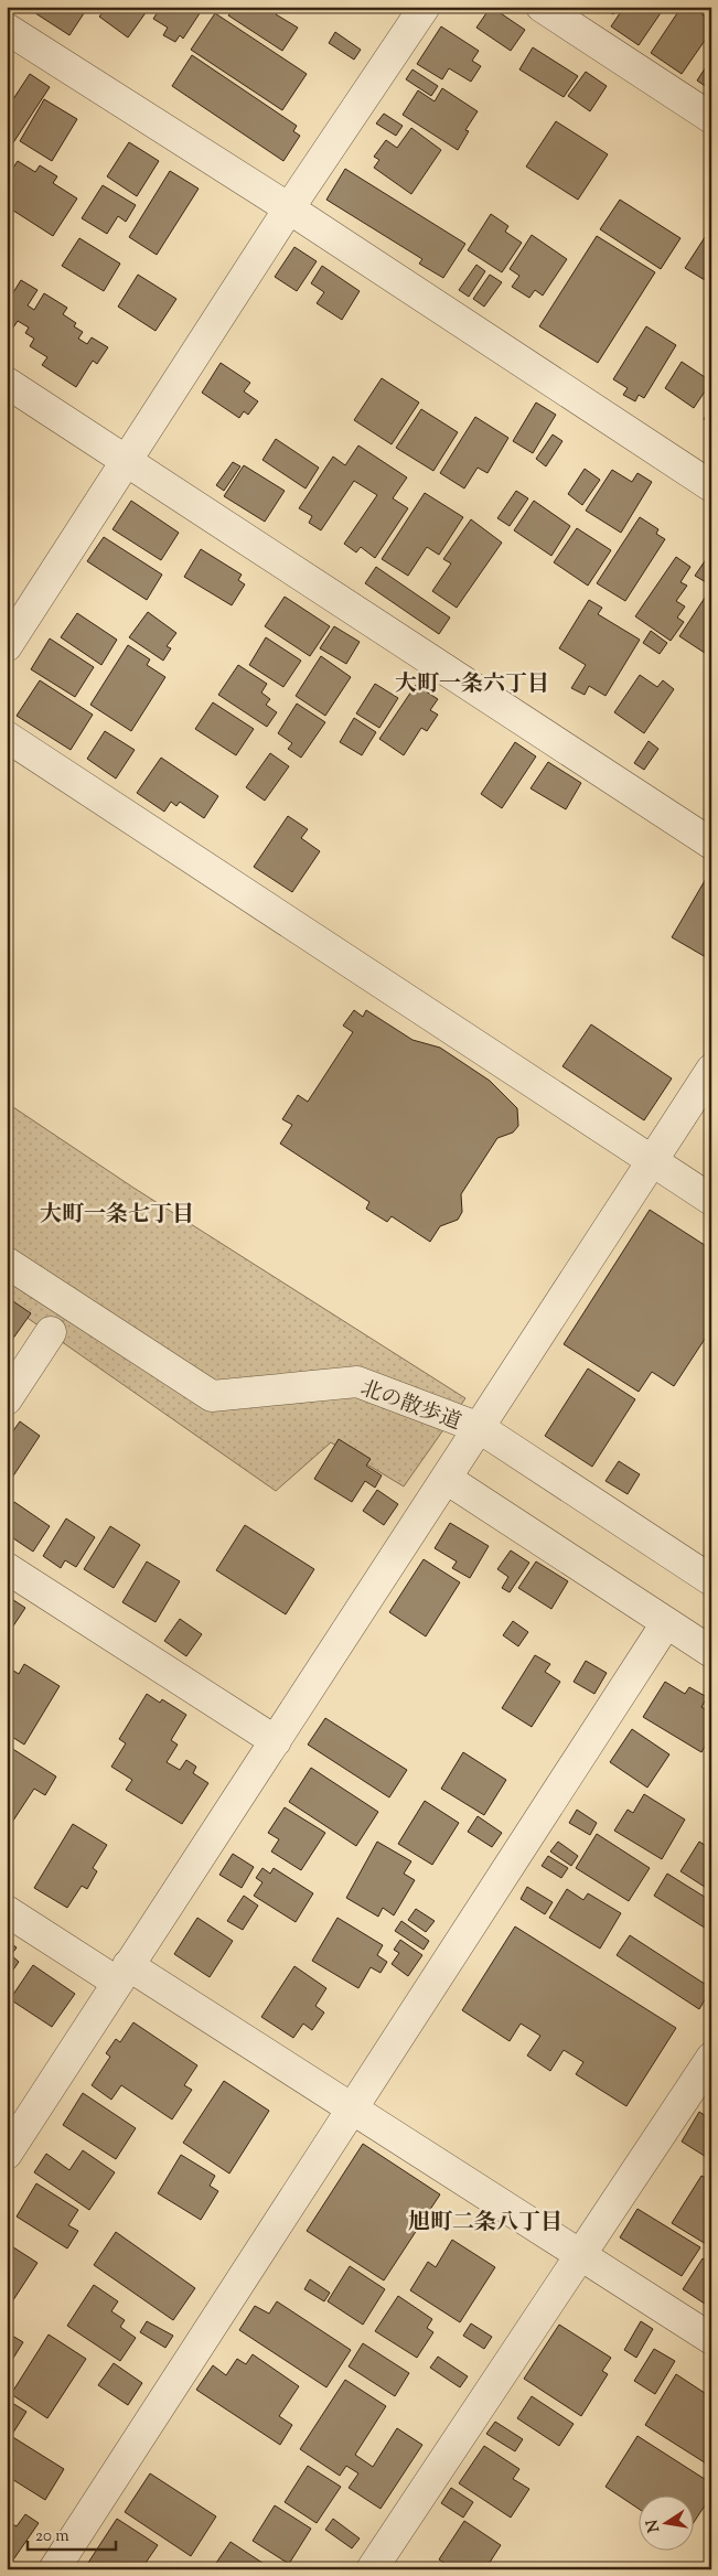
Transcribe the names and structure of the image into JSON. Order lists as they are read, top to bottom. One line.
{"streets":{"street":["北の散歩道"]},"districts":["大町一条六丁目","大町一条七丁目","旭町二条八丁目"],"scale_bar":"20 m","north":"left"}
